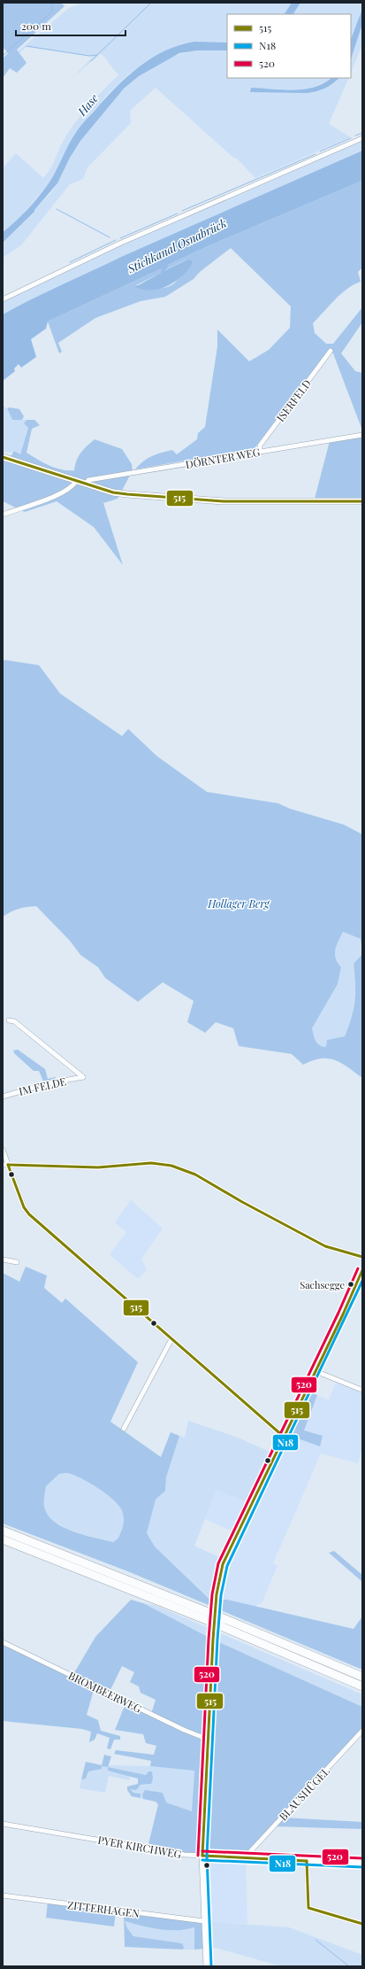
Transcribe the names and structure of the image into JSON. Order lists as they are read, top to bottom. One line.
{"streets":{"street":["ISERFELD","DÖRNTER WEG","IM FELDE","BROMBEERWEG","BLAUSHÜGEL","PYER KIRCHWEG","ZITTERHAGEN"]},"crossings":[["ISERFELD","DÖRNTER WEG"],["BLAUSHÜGEL","PYER KIRCHWEG"]],"water":["Hase","Stichkanal Osnabrück"],"parks":["Hollager Berg"],"places":["Sachsegge"],"lines":["transit line 515","transit line 520","transit line N18"],"legend":["515","N18","520"],"scale_bar":"200 m"}
